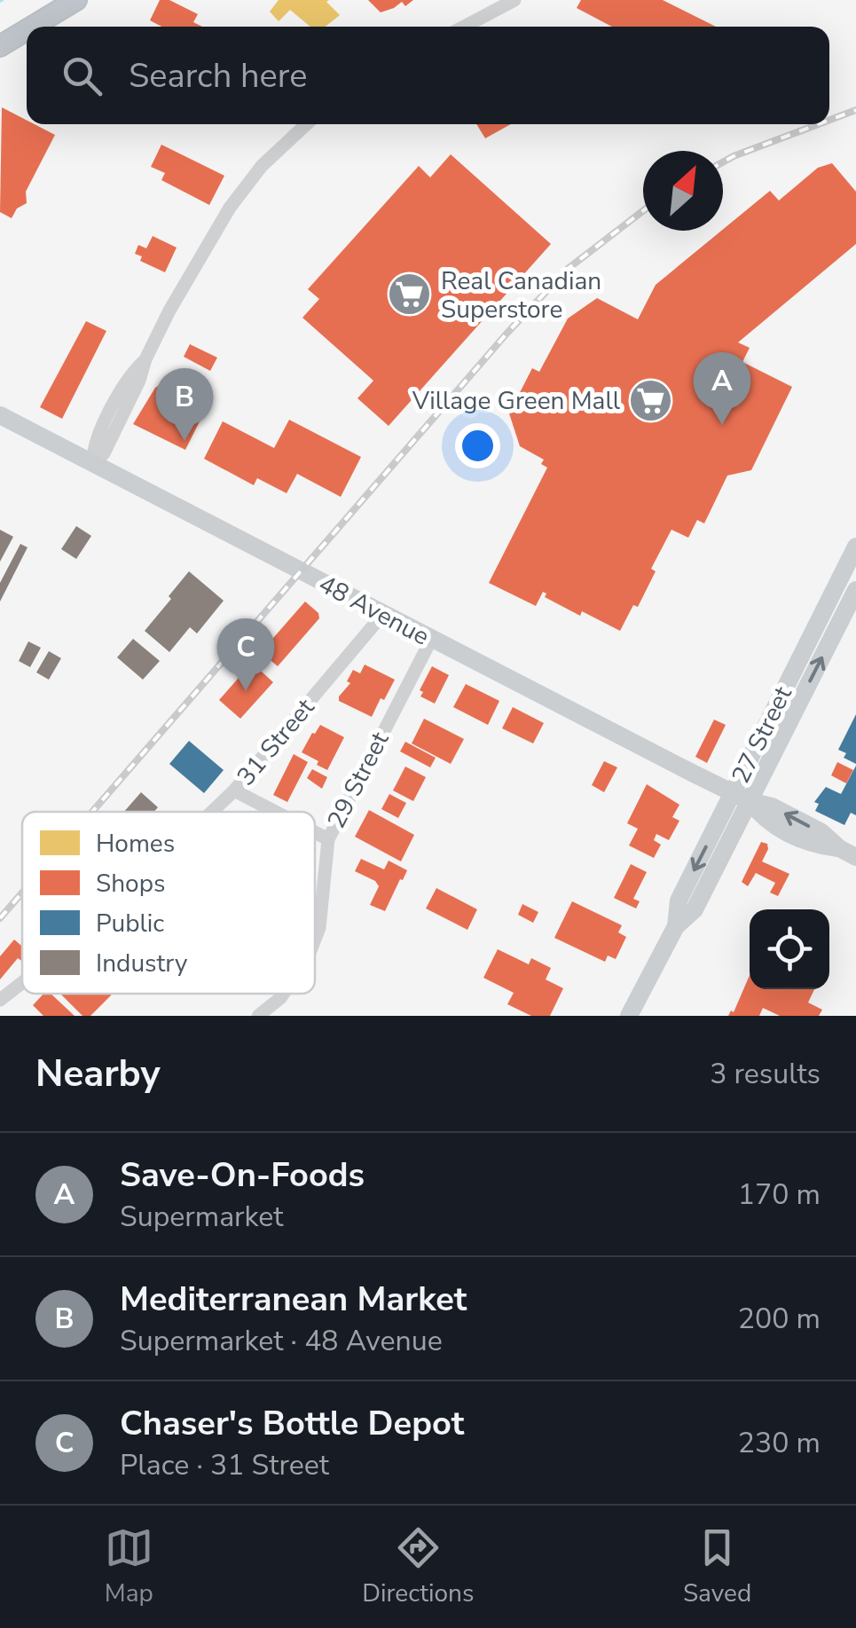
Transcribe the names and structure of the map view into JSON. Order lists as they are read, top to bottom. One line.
{"streets":{"main road":["48 Avenue","27 Street"],"street":["31 Street","29 Street"]},"crossings":[["48 Avenue","27 Street"],["48 Avenue","31 Street"],["48 Avenue","29 Street"]],"places":{"supermarket":["Real Canadian Superstore","Village Green Mall"]},"legend":["Homes","Shops","Public","Industry"],"north":"top right","page":{"search":"Search here","pins":["A","B","C"],"heading":["Nearby","3 results"],"list":[{"mark":"A","name":"Save-On-Foods","note":"Supermarket","value":"170 m"},{"mark":"B","name":"Mediterranean Market","note":"Supermarket · 48 Avenue","value":"200 m"},{"mark":"C","name":"Chaser's Bottle Depot","note":"Place · 31 Street","value":"230 m"}],"nav":["Map","Directions","Saved"]}}
